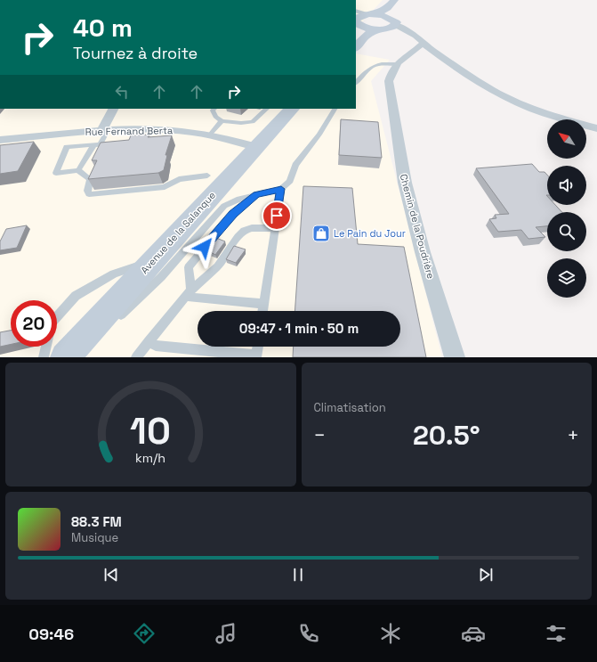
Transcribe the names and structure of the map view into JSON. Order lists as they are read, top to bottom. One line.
{"streets":{"main road":["Avenue de la Salanque"],"street":["Rue Fernand Berta","Chemin de la Poudrière"]},"crossings":[["Rue Fernand Berta","Avenue de la Salanque"]],"places":{"shop":["Le Pain du Jour"]},"north":"top left","page":{"turn":["40 m","Tournez à droite"],"limit":"20","trip":"09:47 · 1 min · 50 m","tile":"Climatisation","heat":["−","20.5°","+"],"song":["88.3 FM","Musique"],"tabs":"09:46","gauge":["10","km/h"]}}
